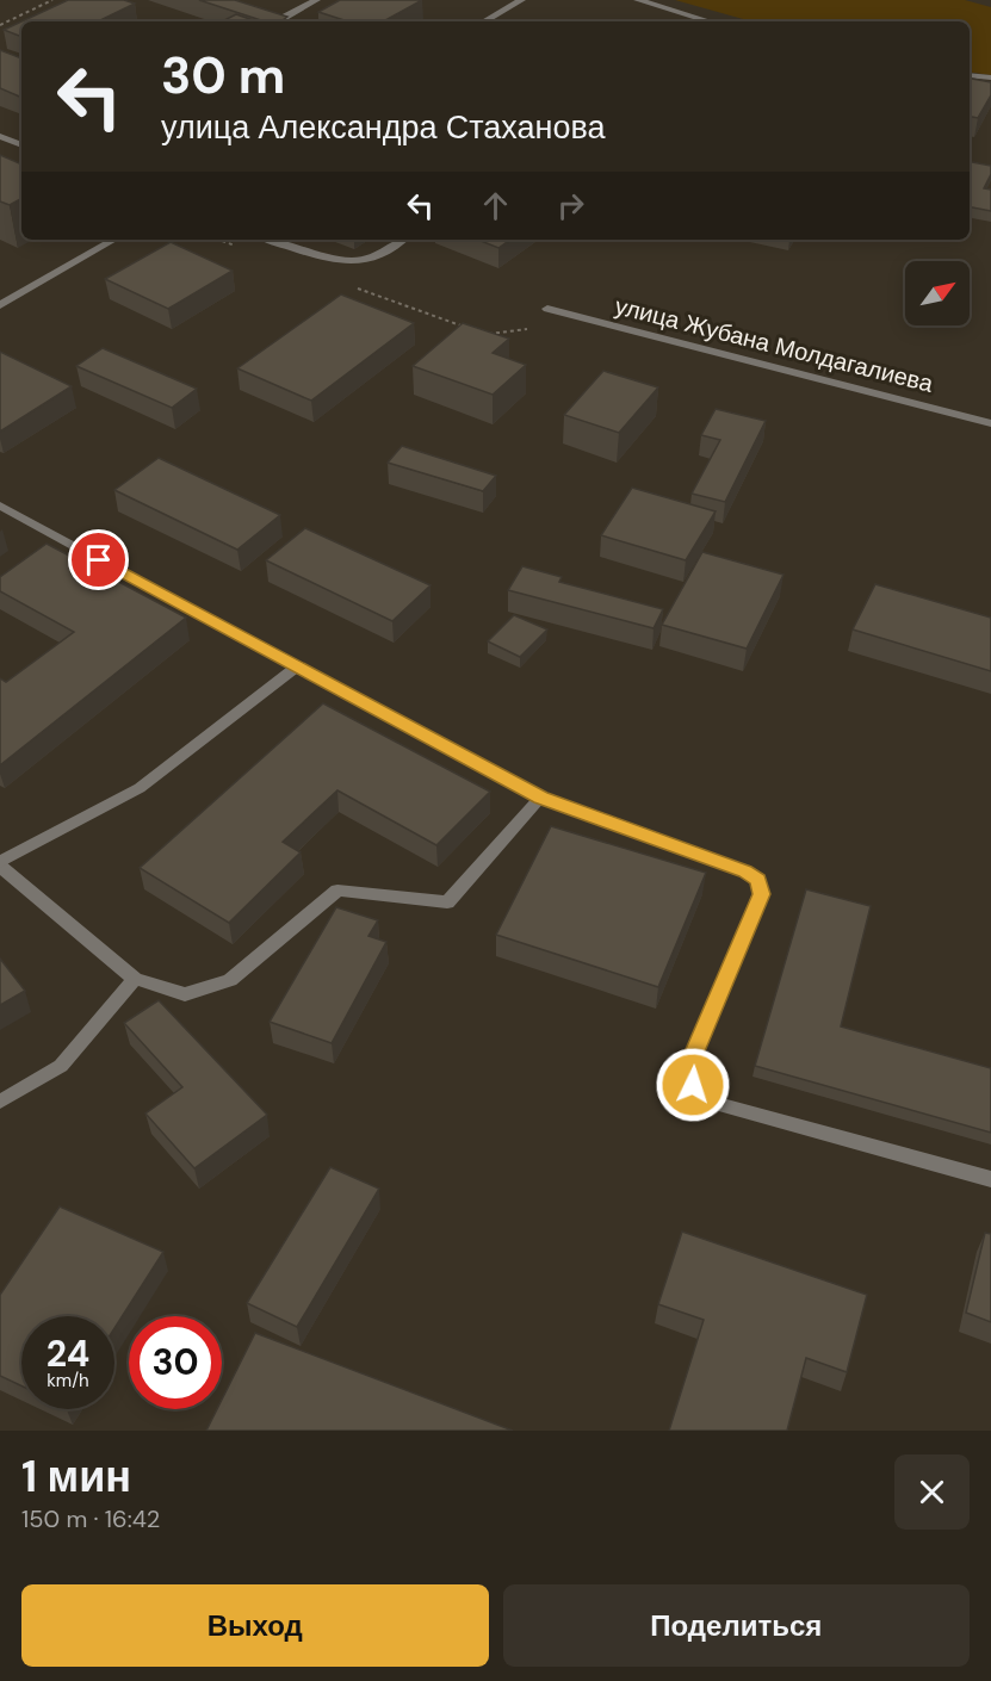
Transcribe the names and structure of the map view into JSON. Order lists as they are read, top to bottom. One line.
{"streets":{"street":["улица Жубана Молдагалиева"]},"north":"top right","page":{"turn":["30 m","улица Александра Стаханова"],"speed":"24 km/h","limit":"30","heading":["1 мин","150 m · 16:42"],"buttons":["Выход","Поделиться"]}}
